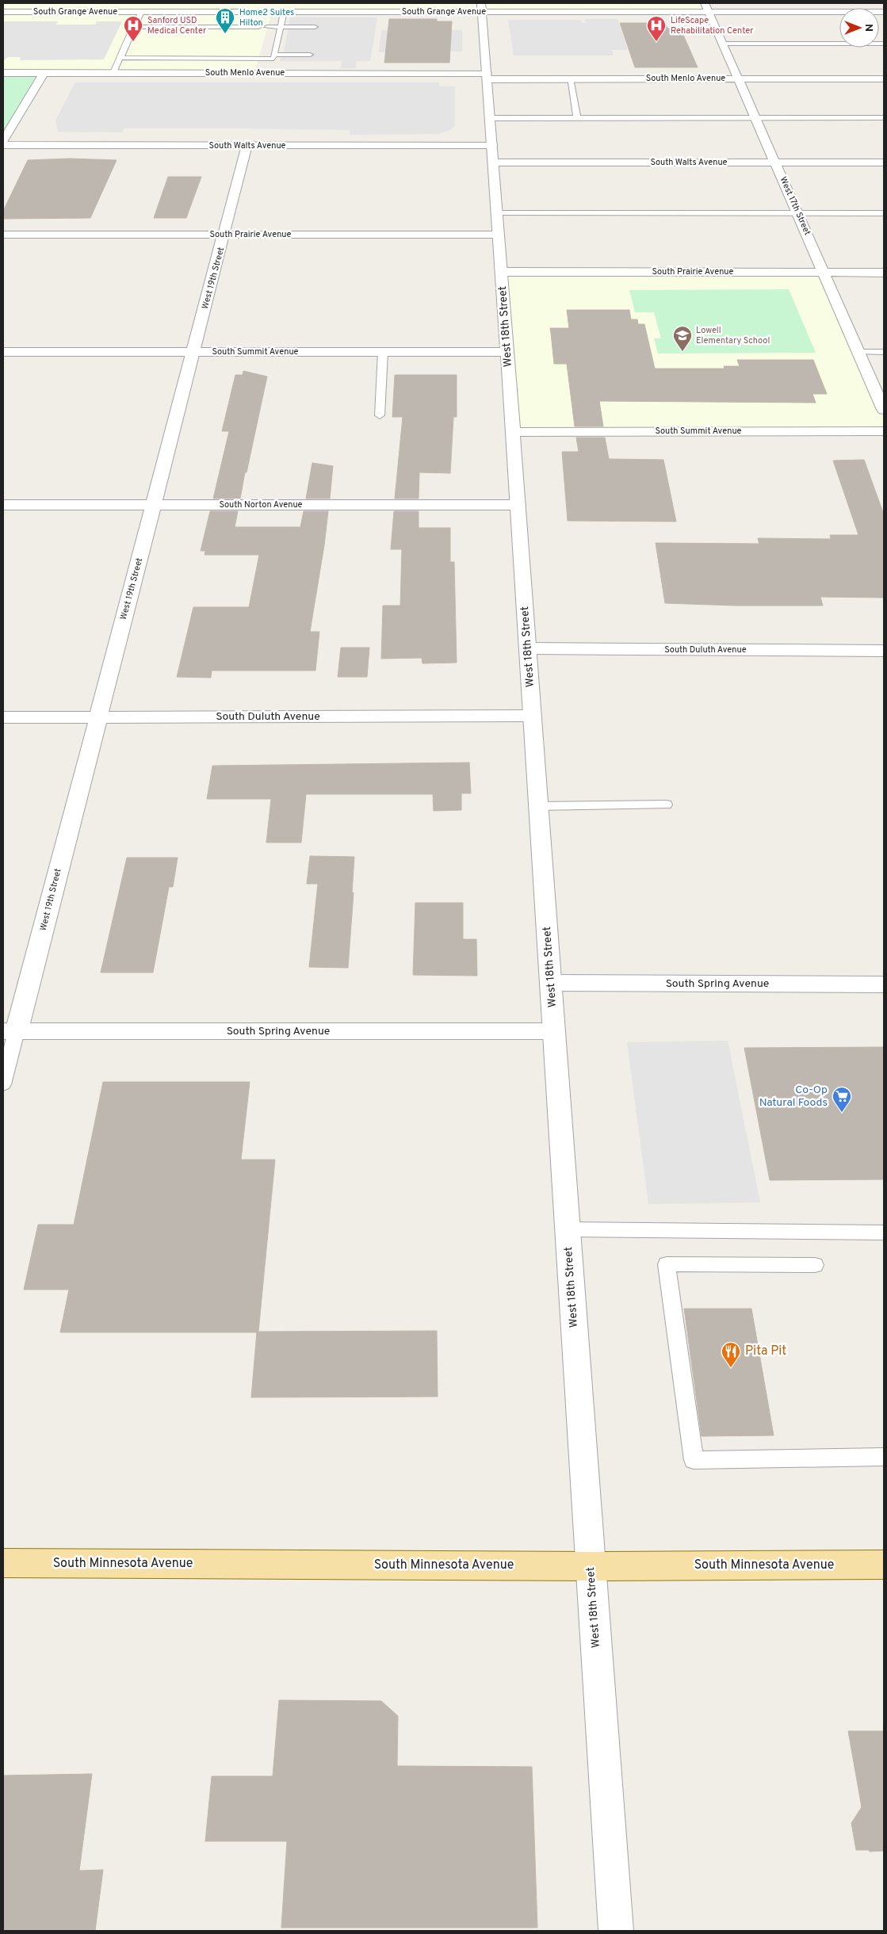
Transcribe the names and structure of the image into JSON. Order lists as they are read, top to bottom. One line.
{"streets":{"main road":["South Minnesota Avenue"],"street":["South Grange Avenue","South Menlo Avenue","South Walts Avenue","West 17th Street","South Prairie Avenue","West 19th Street","West 18th Street","South Summit Avenue","South Norton Avenue","South Duluth Avenue","South Spring Avenue"]},"crossings":[["South Grange Avenue","West 17th Street"],["South Grange Avenue","West 18th Street"],["South Menlo Avenue","West 17th Street"],["South Menlo Avenue","West 18th Street"],["South Walts Avenue","West 17th Street"],["South Walts Avenue","West 19th Street"],["South Walts Avenue","West 18th Street"],["West 17th Street","South Prairie Avenue"],["South Prairie Avenue","West 19th Street"],["South Prairie Avenue","West 18th Street"],["West 19th Street","South Summit Avenue"],["West 19th Street","South Norton Avenue"],["West 19th Street","South Duluth Avenue"],["West 19th Street","South Spring Avenue"],["West 18th Street","South Summit Avenue"],["West 18th Street","South Norton Avenue"],["West 18th Street","South Duluth Avenue"],["West 18th Street","South Spring Avenue"],["West 18th Street","South Minnesota Avenue"]],"places":{"building":["Home2 Suites Hilton"],"hospital":["Sanford USD Medical Center","LifeScape Rehabilitation Center"],"school or university":["Lowell Elementary School"],"supermarket":["Co-Op Natural Foods"],"restaurant":["Pita Pit"]},"north":"right"}
